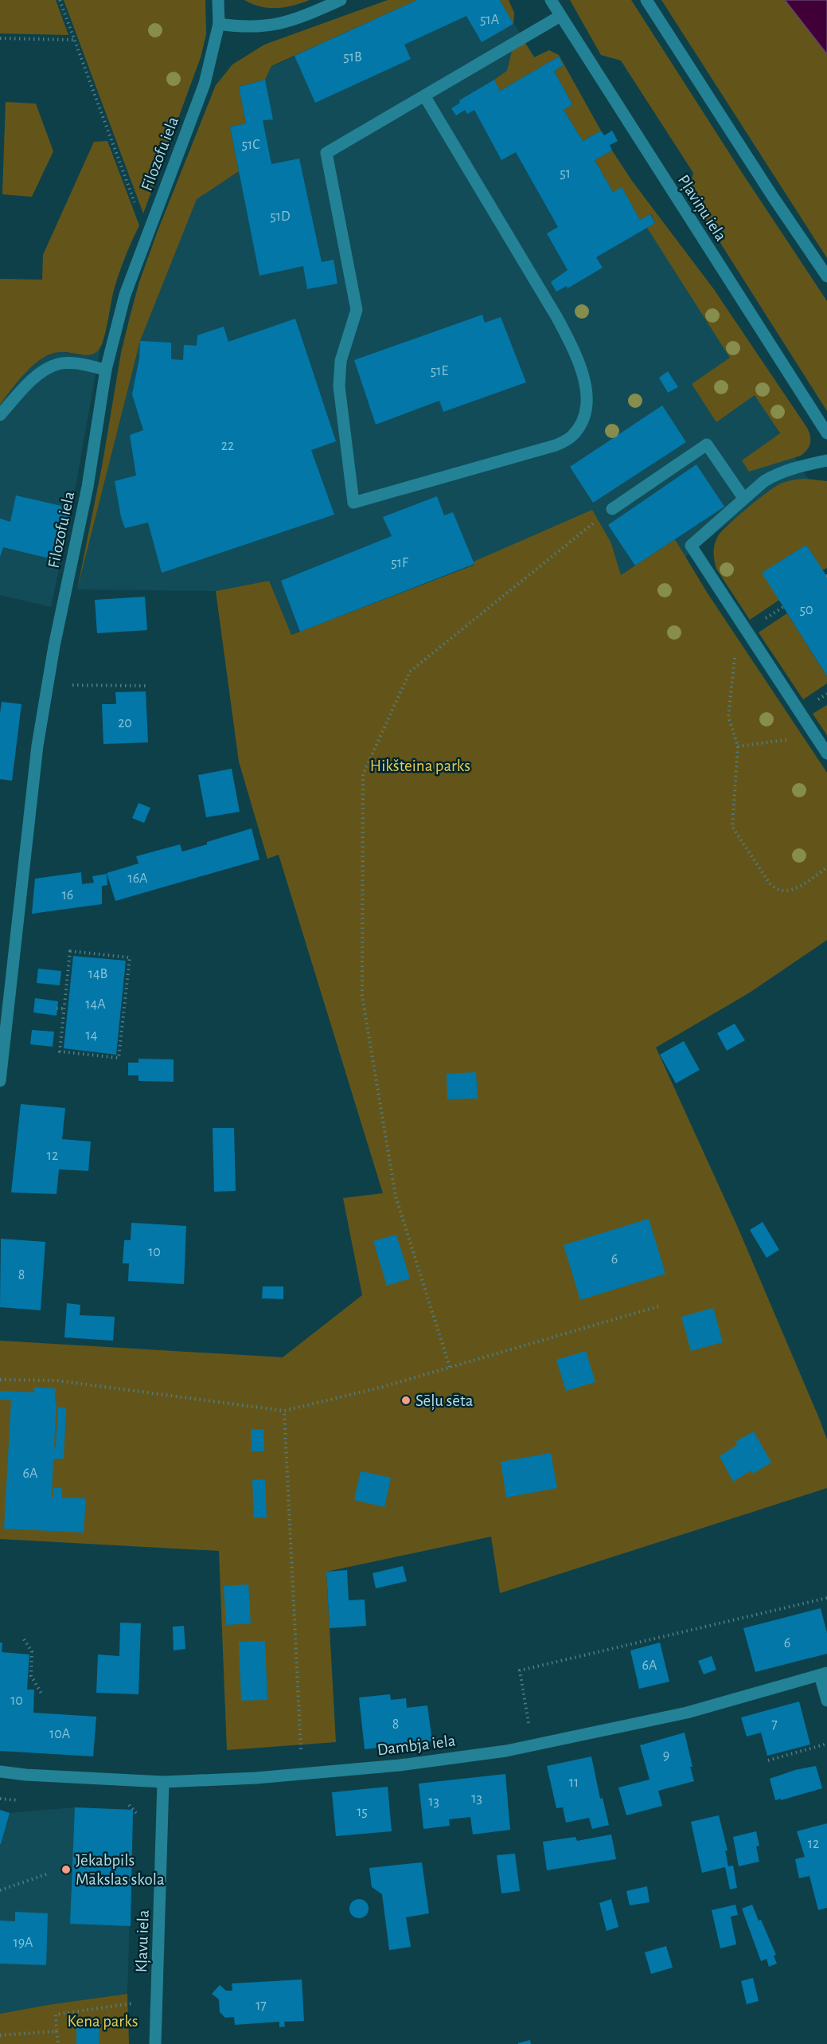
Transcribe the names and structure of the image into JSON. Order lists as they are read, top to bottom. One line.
{"streets":{"street":["Filozofu iela","Pļaviņu iela","Dambja iela","Kļavu iela"]},"crossings":[["Dambja iela","Kļavu iela"]],"parks":["Hikšteina parks","Kena parks"],"places":["Sēļu sēta","Jēkabpils Mākslas skola"],"house_numbers":["51A","51B","51C","51","51D","51E","22","51F","50","20","16A","16","14B","14A","14","12","10","6","8","6A","6","6A","10","8","7","10A","9","11","13","13","15","12","19A","17"]}
